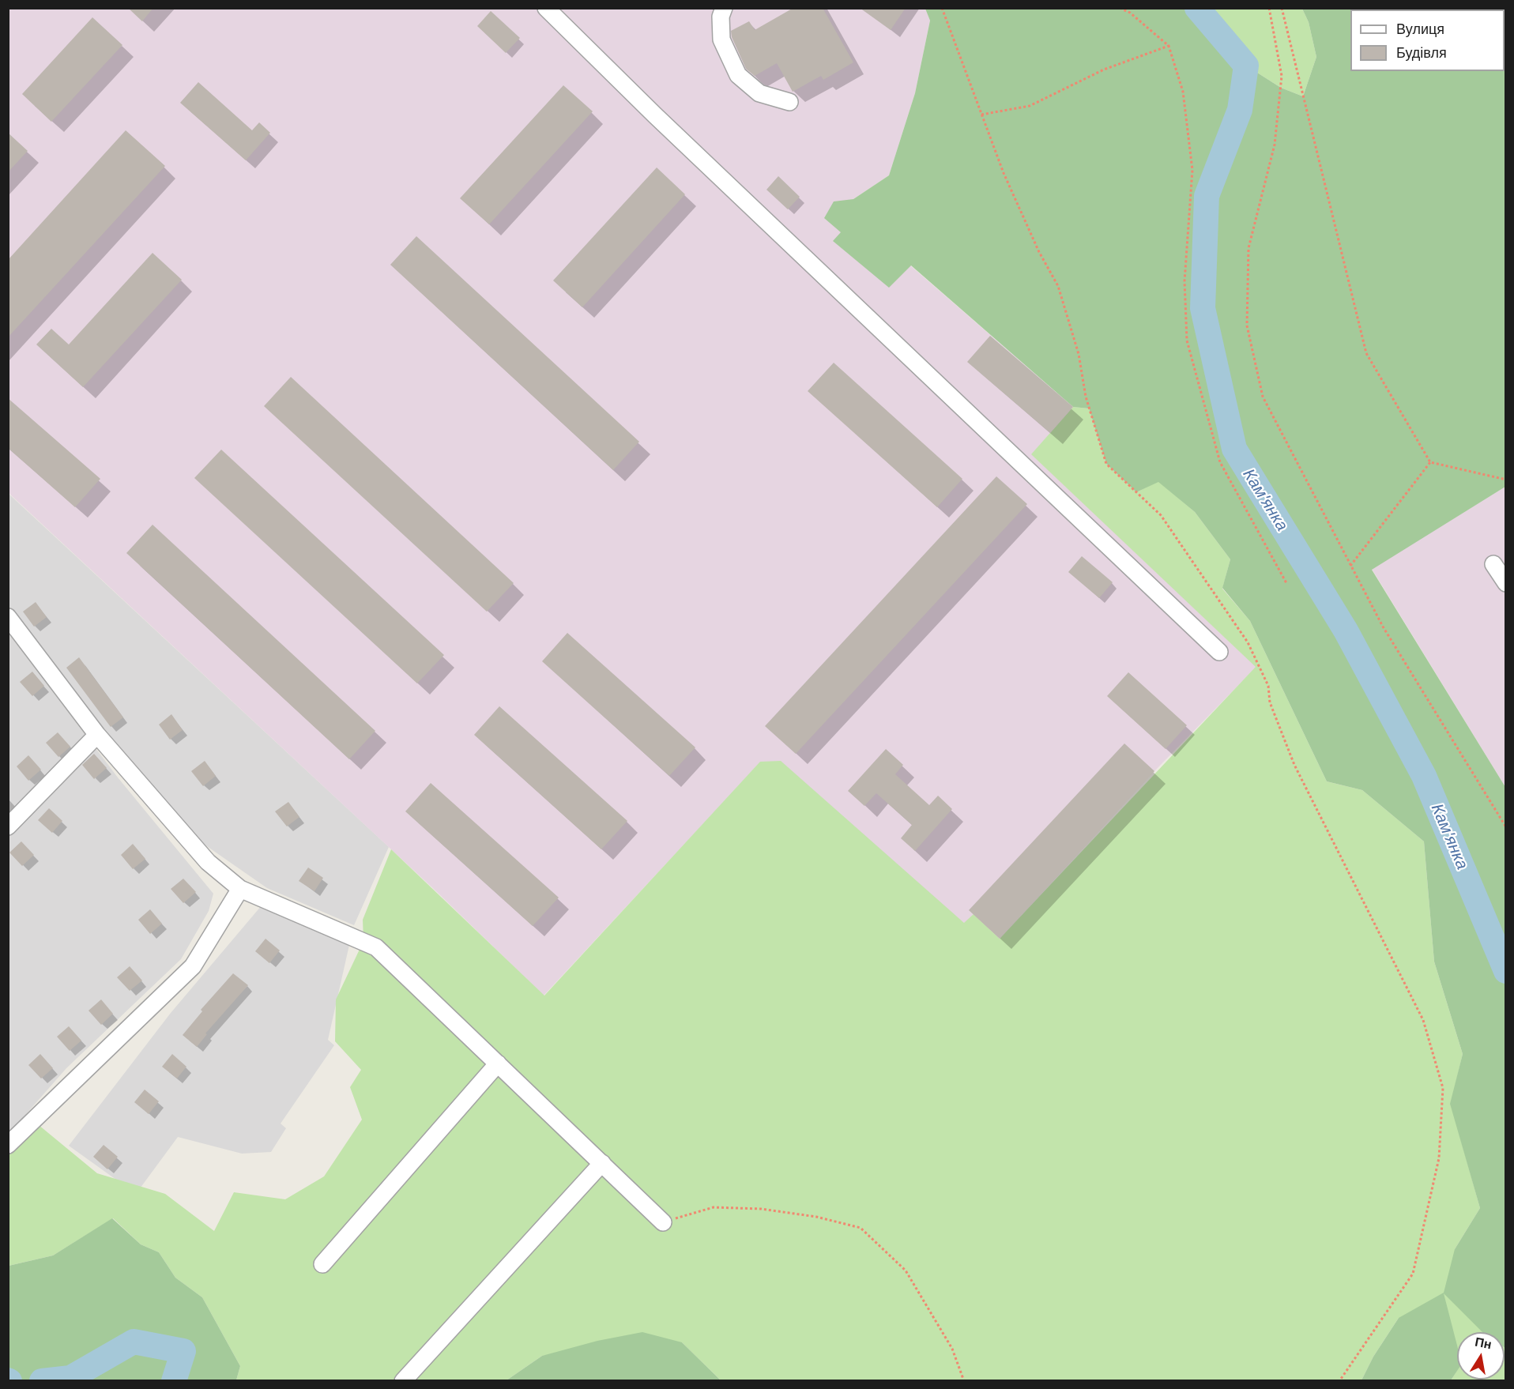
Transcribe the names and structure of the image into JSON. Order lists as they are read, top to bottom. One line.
{"water":["Кам'янка"],"legend":["Вулиця","Будівля"],"north":"top"}
